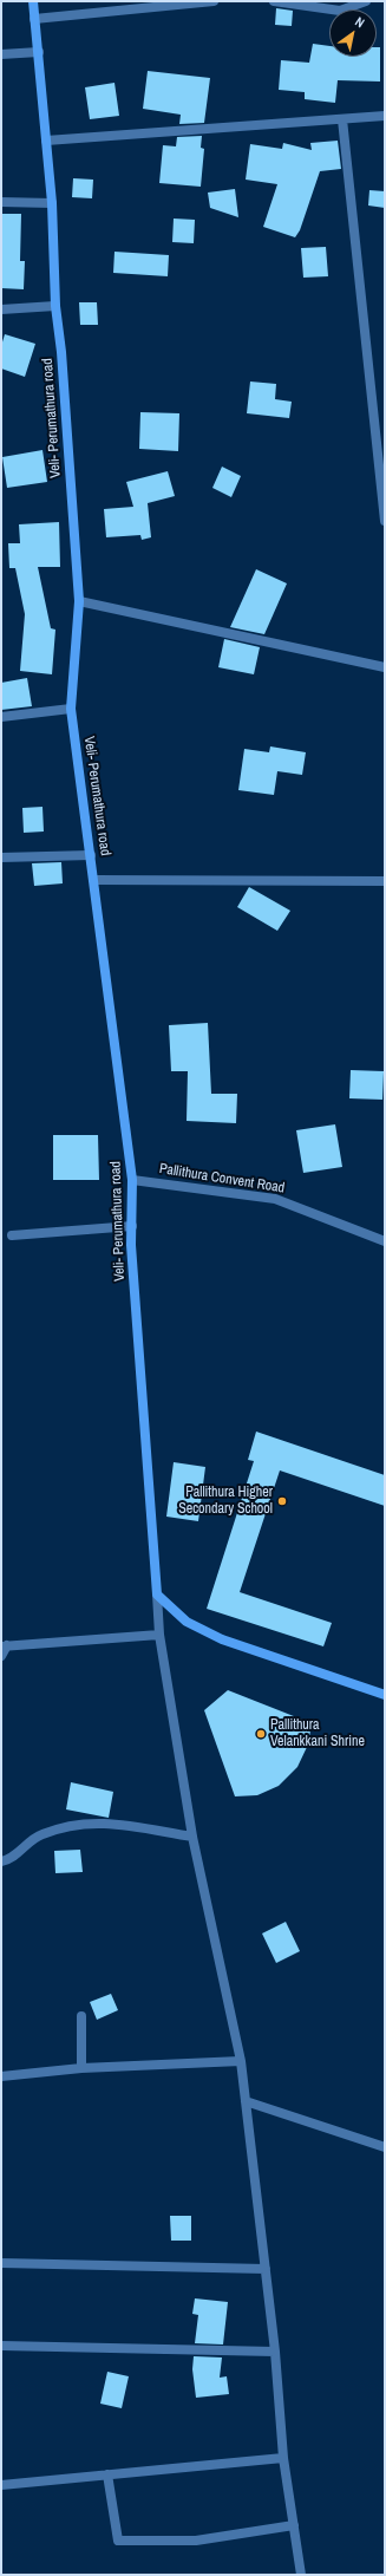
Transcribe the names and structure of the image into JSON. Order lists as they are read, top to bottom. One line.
{"streets":{"main road":["Veli- Perumathura road"],"street":["Pallithura Convent Road"]},"crossings":[["Veli- Perumathura road","Pallithura Convent Road"]],"places":["Pallithura Higher Secondary School","Pallithura Velankkani Shrine"],"north":"top right"}
